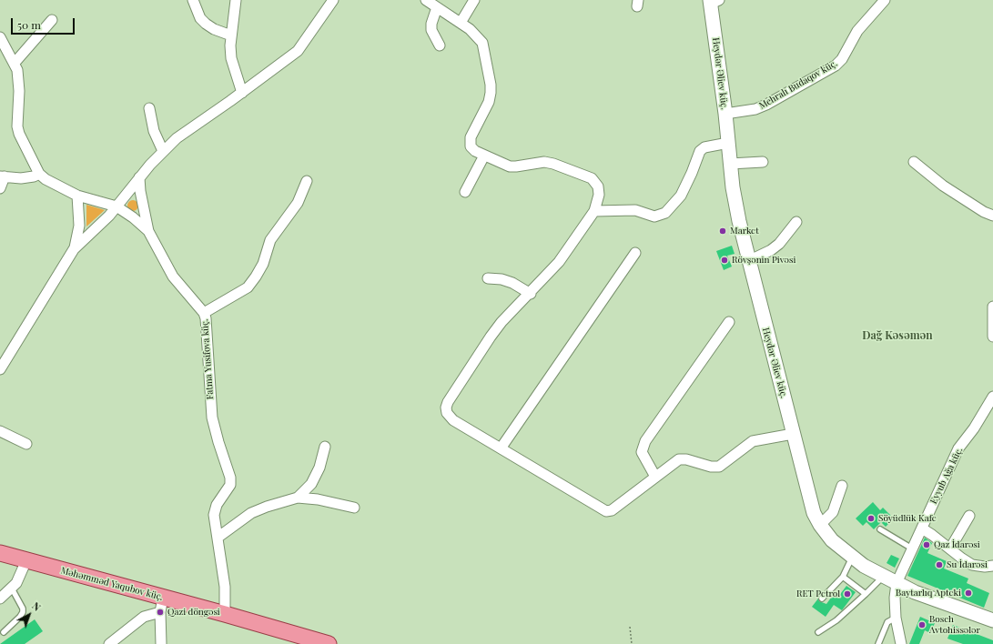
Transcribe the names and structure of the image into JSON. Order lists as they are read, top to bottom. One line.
{"streets":{"main road":["Heydər Əliev küç.","Məhəmməd Yaqubov küç."],"street":["Mehralı Budaqov küç.","Fatma Yusifova küç.","Eyyub Ağa küç."]},"crossings":[["Heydər Əliev küç.","Mehralı Budaqov küç."],["Heydər Əliev küç.","Eyyub Ağa küç."],["Fatma Yusifova küç.","Məhəmməd Yaqubov küç."]],"districts":["Dağ Kəsəmən"],"places":["Market","Rövşənin Pivəsi","Söyüdlük Kafe","Qaz İdarəsi","Su İdarəsi","Baytarlıq Apteki","RET Petrol","Qazi döngəsi","Bosch Avtohissələr"],"scale_bar":"50 m","north":"top right"}
